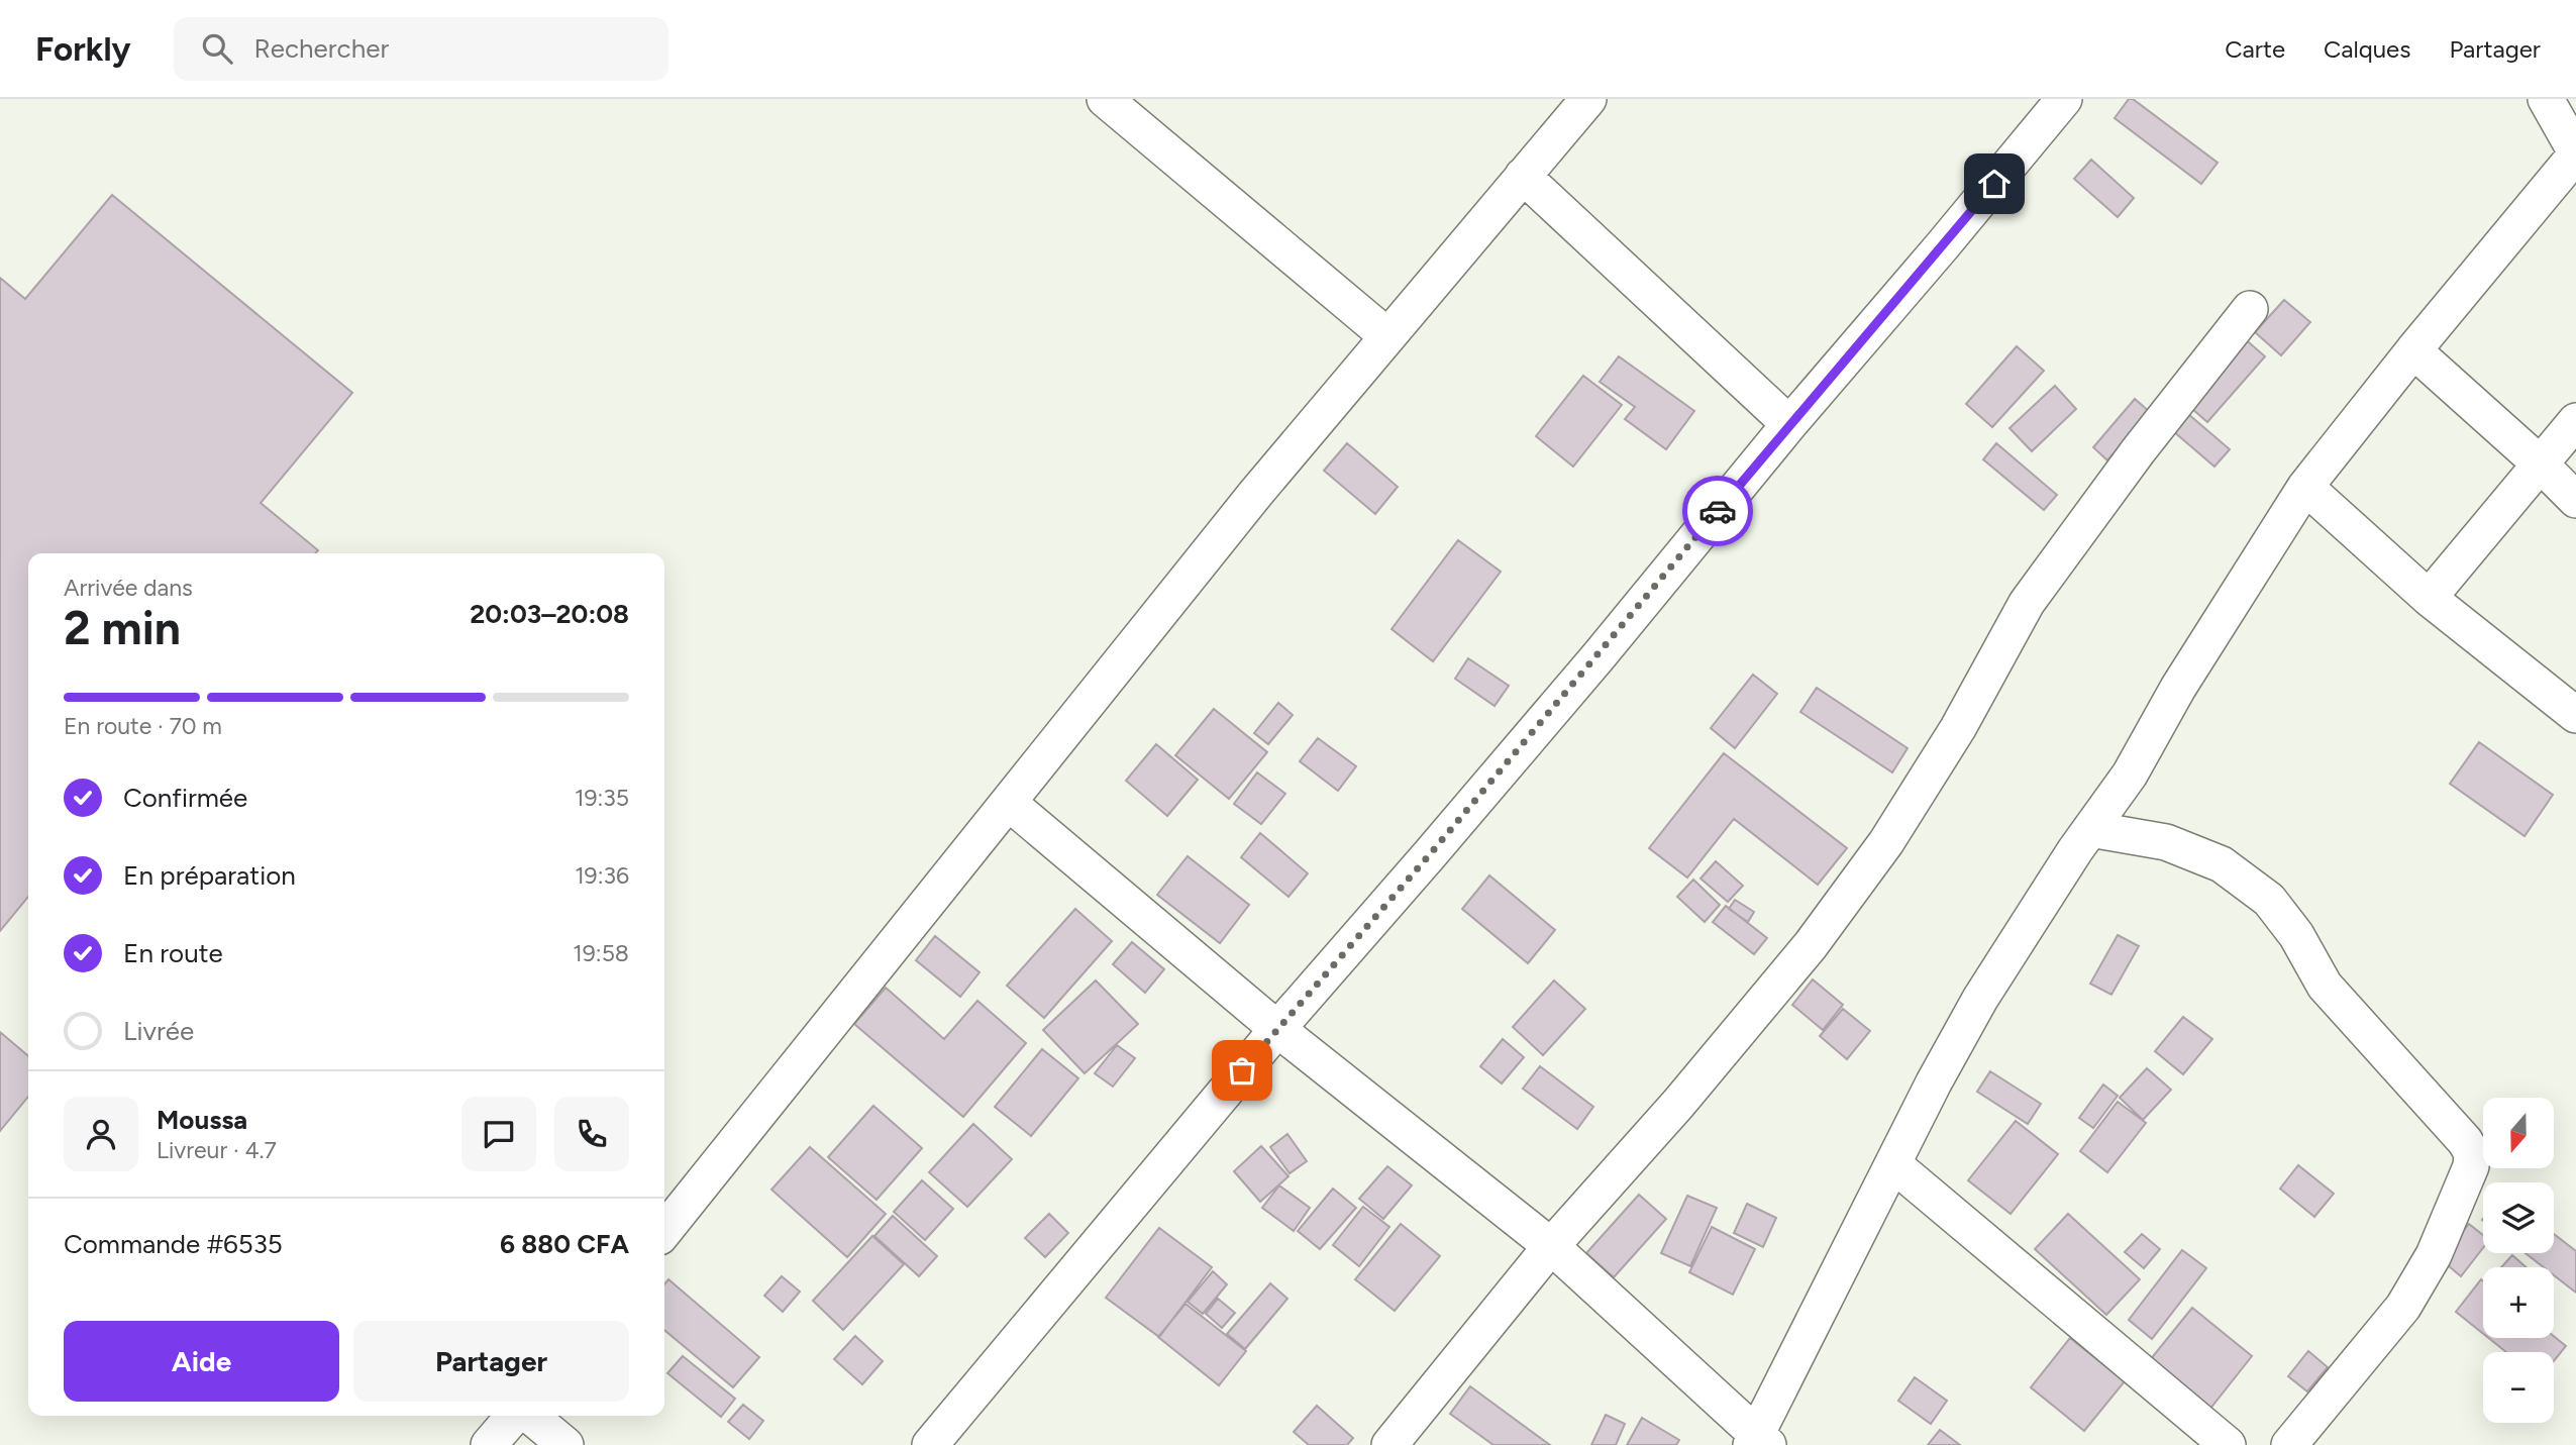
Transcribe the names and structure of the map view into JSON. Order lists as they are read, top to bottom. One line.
{"north":"bottom","page":{"header":"Forkly","search":"Rechercher","nav":["Carte","Calques","Partager"],"heading":["2 min","Arrivée dans","20:03–20:08"],"panel":["Moussa","Livreur · 4.7","Commande #6535","6 880 CFA"],"bar":"En route · 70 m","list":[["Confirmée","19:35"],["En préparation","19:36"],["En route","19:58"],"Livrée"],"map_buttons":["+","−"],"buttons":["Aide","Partager"]}}
